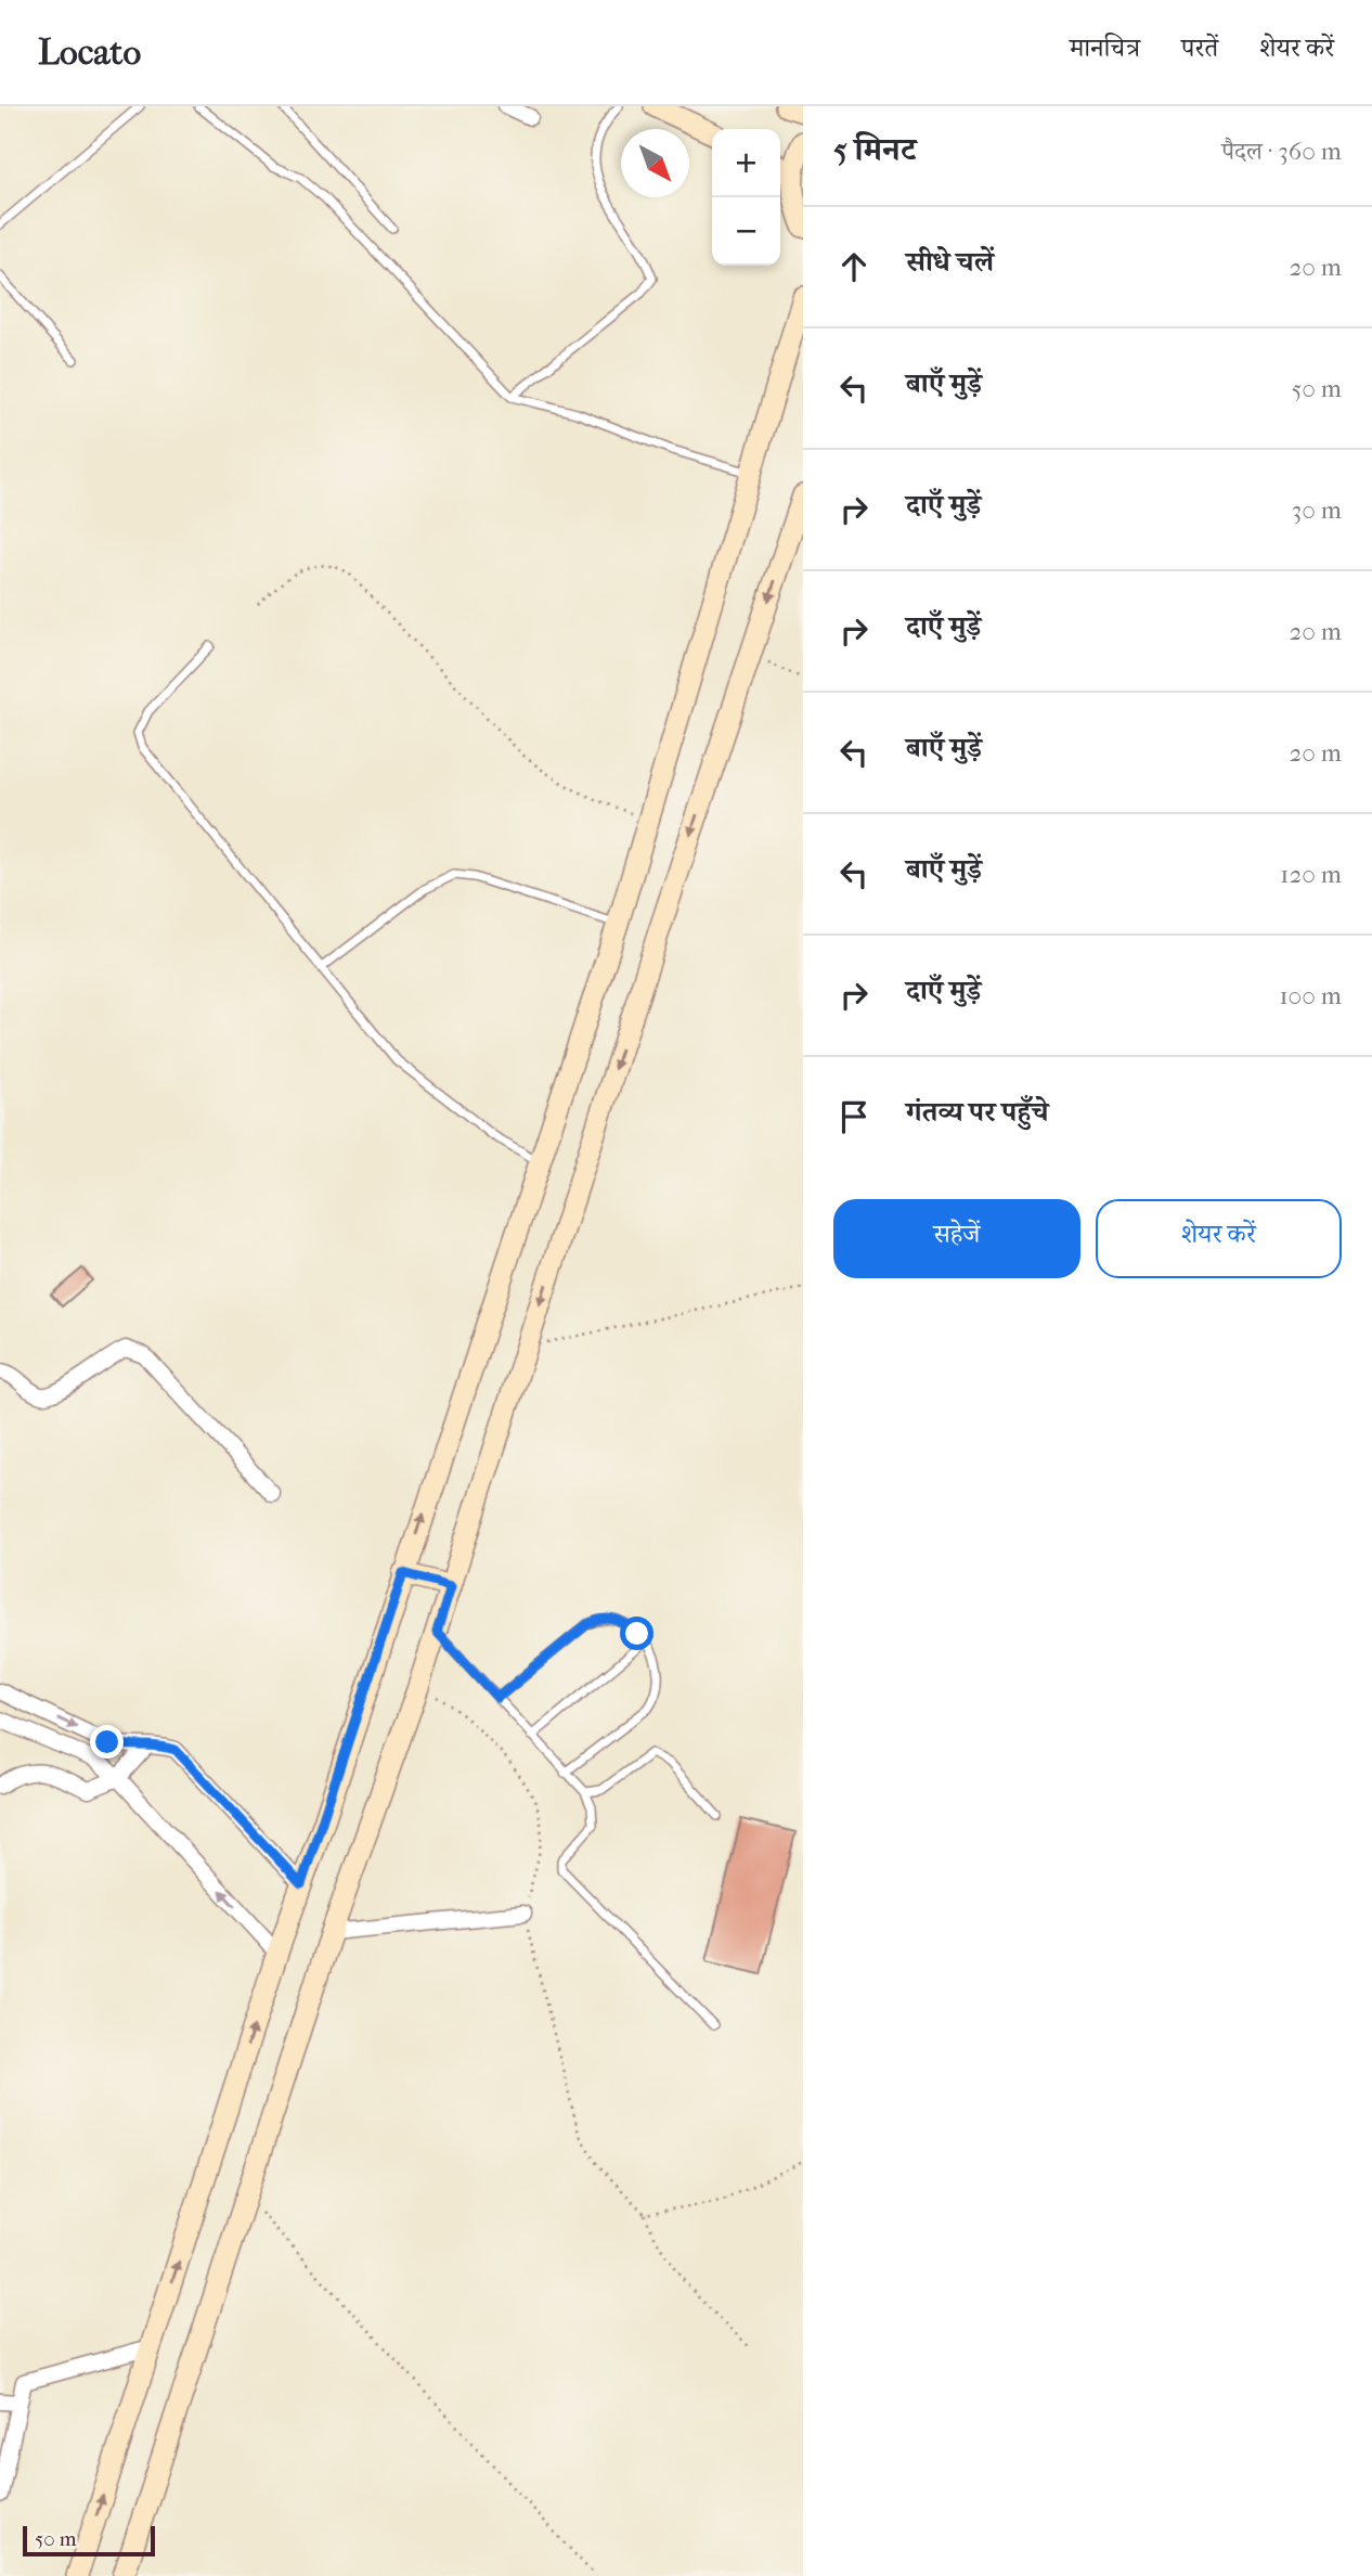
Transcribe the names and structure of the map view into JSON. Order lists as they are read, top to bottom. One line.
{"scale_bar":"50 m","north":"bottom right","page":{"header":"Locato","nav":["मानचित्र","परतें","शेयर करें"],"heading":["5 मिनट","पैदल · 360 m"],"map_buttons":["+","−"],"list":[["सीधे चलें","20 m"],["बाएँ मुड़ें","50 m"],["दाएँ मुड़ें","30 m"],["दाएँ मुड़ें","20 m"],["बाएँ मुड़ें","20 m"],["बाएँ मुड़ें","120 m"],["दाएँ मुड़ें","100 m"],"गंतव्य पर पहुँचे"],"buttons":["सहेजें","शेयर करें"],"scale":"50 m"}}
